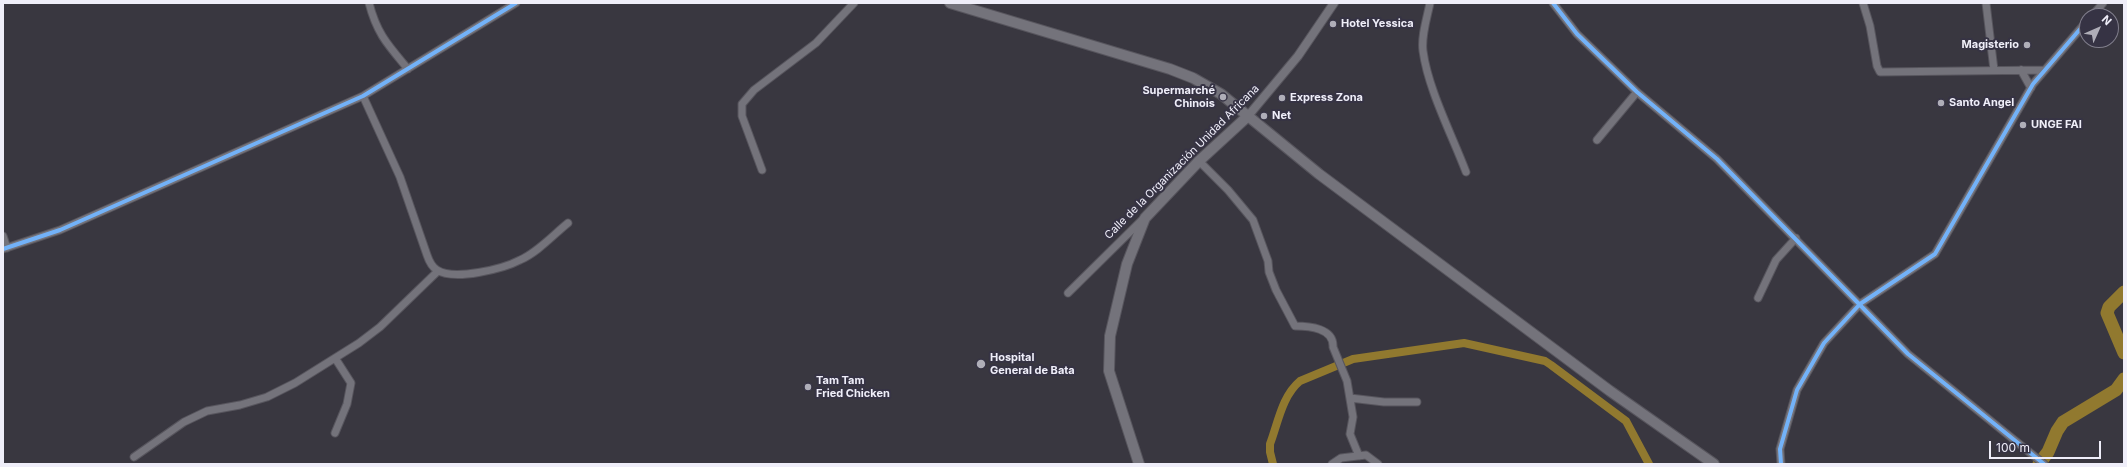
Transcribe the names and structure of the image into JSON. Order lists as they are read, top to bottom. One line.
{"streets":{"main road":["Calle de la Organización Unidad Africana"]},"places":["Hotel Yessica","Magisterio","Supermarché Chinois","Express Zona","Santo Angel","Net","UNGE FAI","Hospital General de Bata","Tam Tam Fried Chicken"],"scale_bar":"100 m","north":"top right"}
